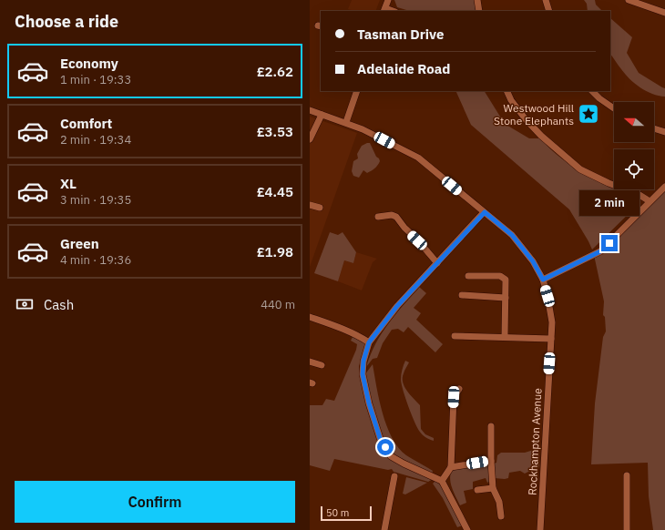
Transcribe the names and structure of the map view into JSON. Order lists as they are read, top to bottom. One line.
{"streets":{"street":["Rockhampton Avenue"]},"places":{"place":["Westwood Hill Stone Elephants"]},"scale_bar":"50 m","north":"left","page":{"heading":"Choose a ride","banner":["Tasman Drive","Adelaide Road"],"list":[{"name":"Economy","note":"1 min · 19:33","value":"£2.62"},{"name":"Comfort","note":"2 min · 19:34","value":"£3.53"},{"name":"XL","note":"3 min · 19:35","value":"£4.45"},{"name":"Green","note":"4 min · 19:36","value":"£1.98"}],"bubble":"2 min","pay":["Cash","440 m"],"buttons":"Confirm","scale":"50 m"}}
